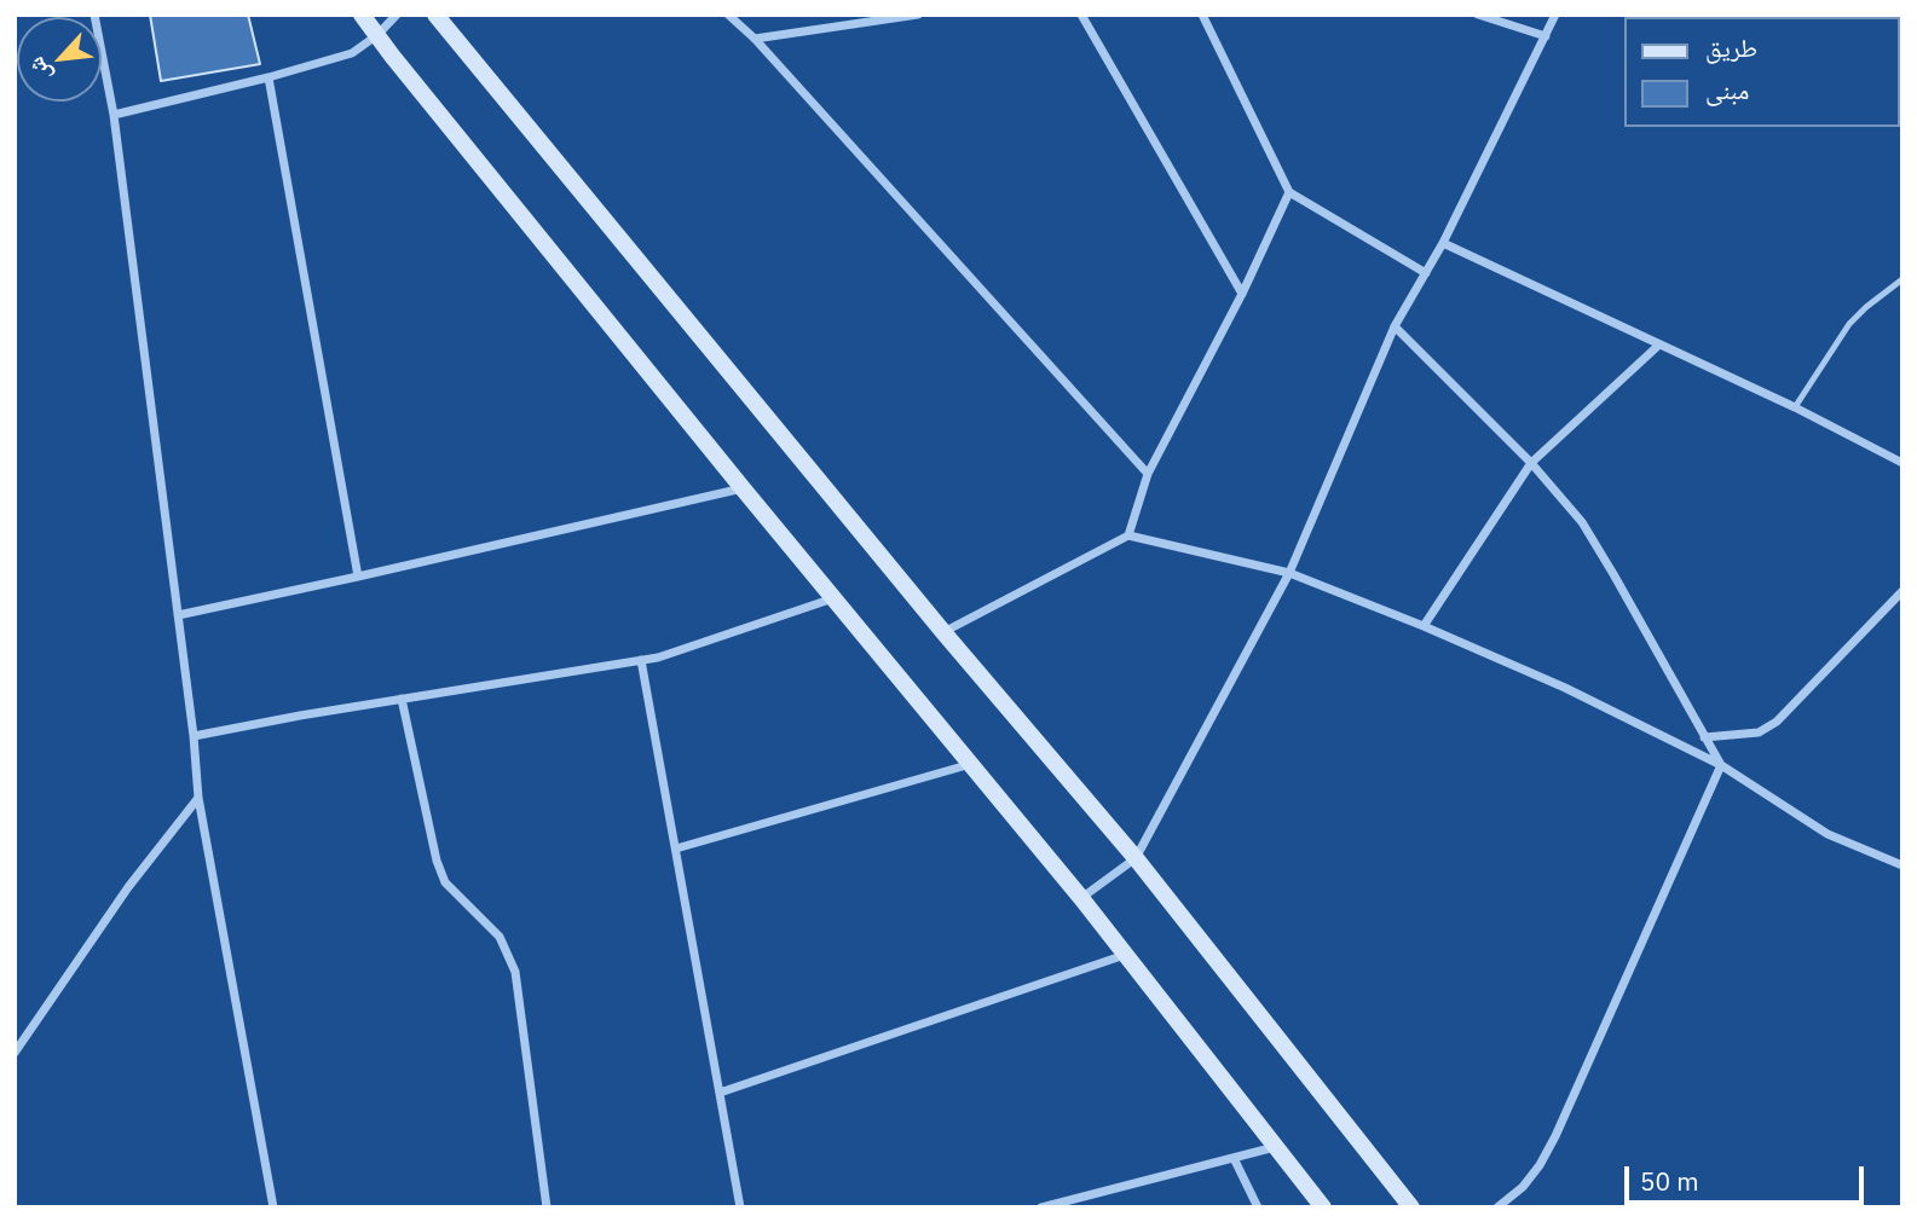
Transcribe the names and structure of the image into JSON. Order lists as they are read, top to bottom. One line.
{"legend":["طريق","مبنى"],"scale_bar":"50 m","north":"bottom left"}
